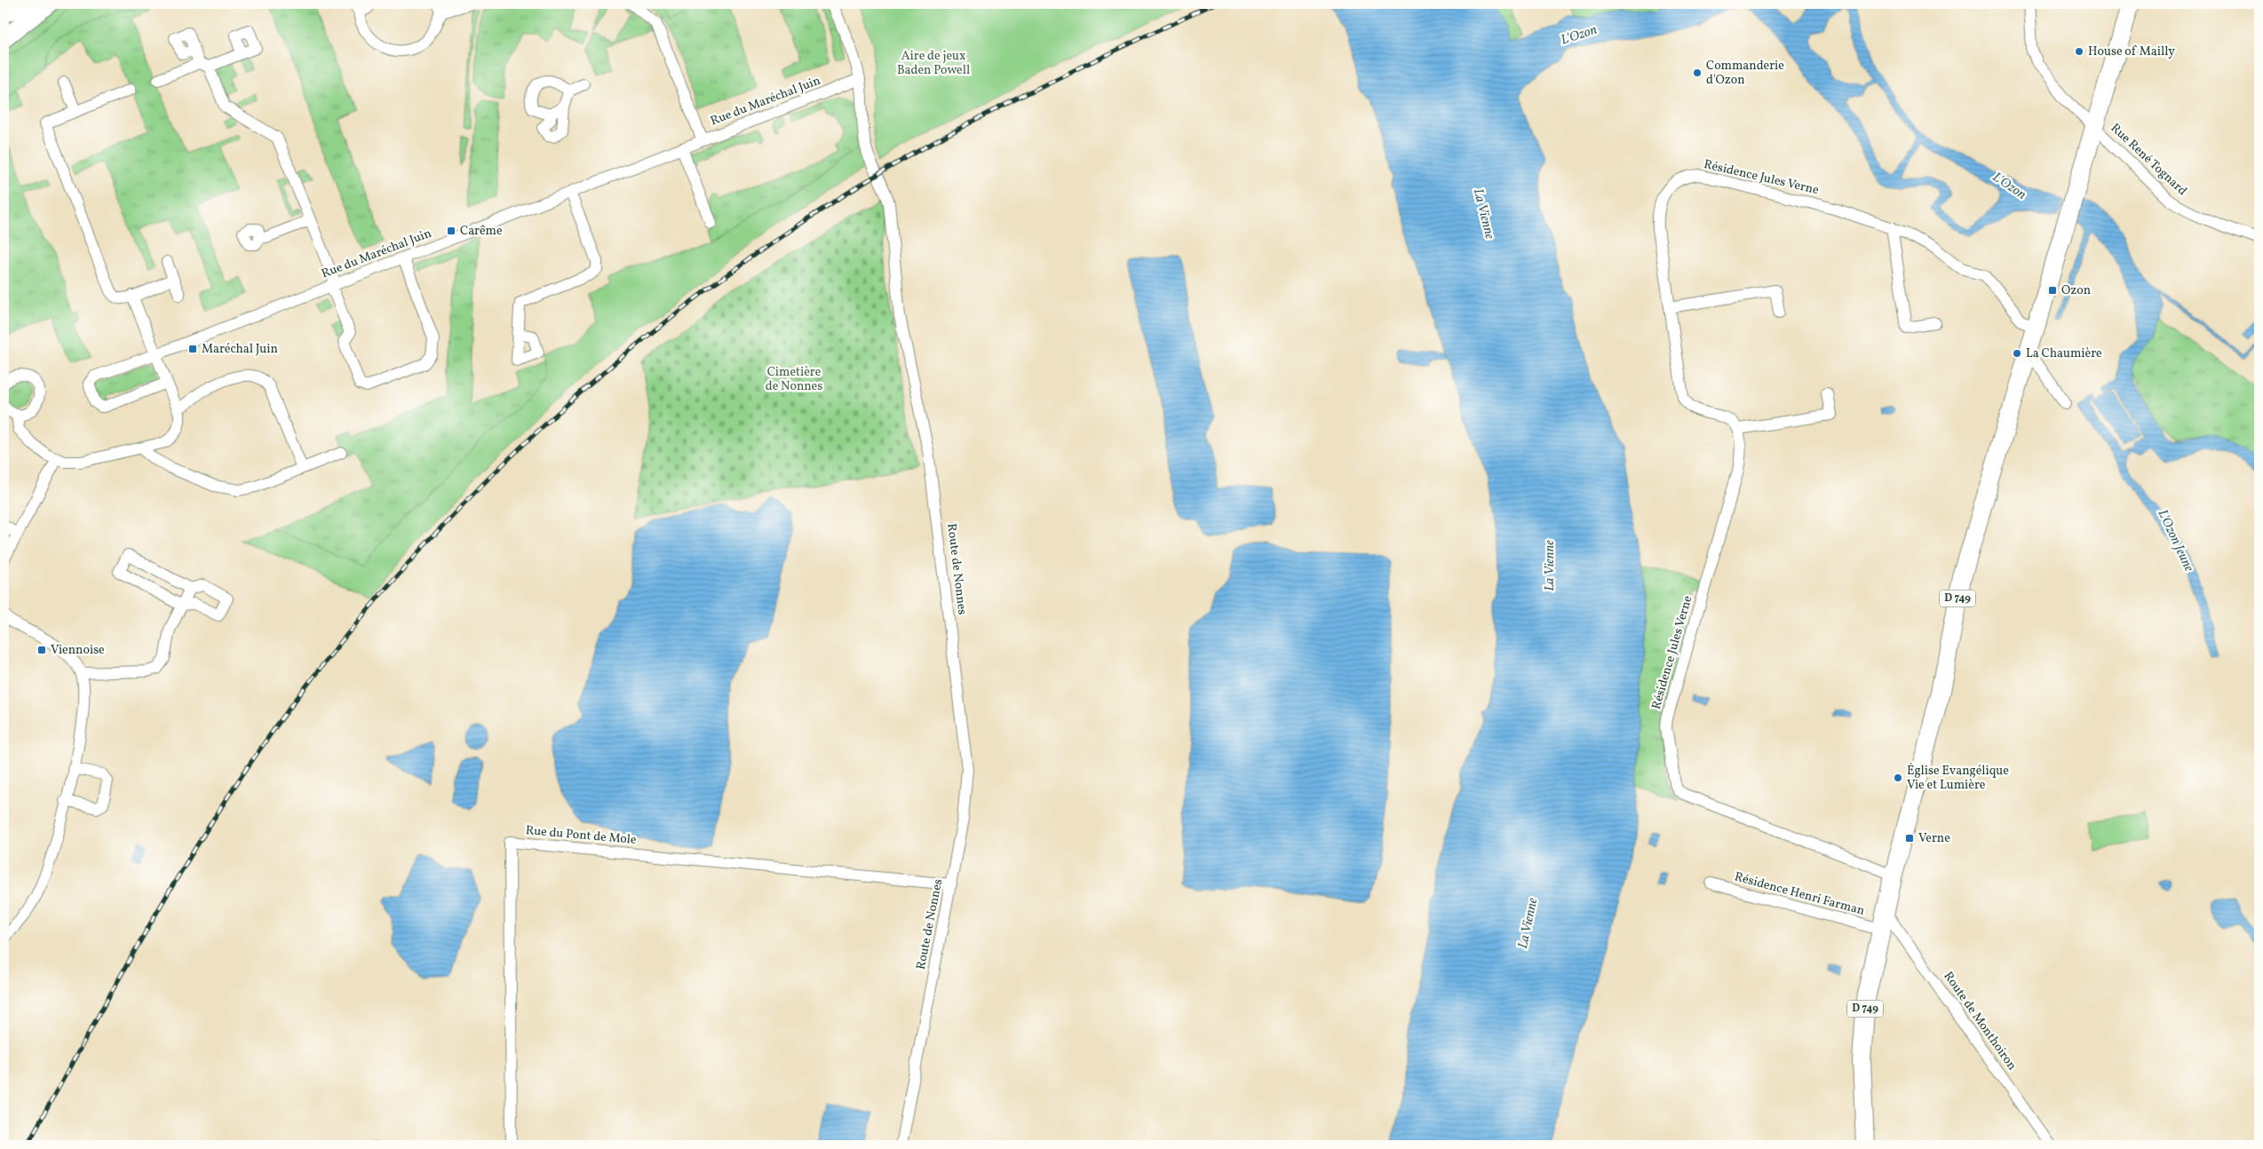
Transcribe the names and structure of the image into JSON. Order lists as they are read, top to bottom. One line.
{"streets":{"main road":["D 749"],"street":["Rue du Maréchal Juin","Rue René Tognard","Résidence Jules Verne","Route de Nonnes","Rue du Pont de Mole","Résidence Henri Farman","Route de Monthoiron"]},"crossings":[["Rue du Maréchal Juin","Route de Nonnes"],["Rue René Tognard","D 749"],["Résidence Jules Verne","D 749"],["Route de Nonnes","Rue du Pont de Mole"],["D 749","Résidence Henri Farman"],["D 749","Route de Monthoiron"],["Résidence Henri Farman","Route de Monthoiron"]],"water":["L'Ozon","La Vienne","L'Ozon Jeune"],"parks":["Aire de jeux Baden Powell","Cimetière de Nonnes"],"places":{"other":["House of Mailly","Commanderie d'Ozon","La Chaumière","Église Evangélique Vie et Lumière"],"transit":["Carême","Ozon","Maréchal Juin","Viennoise","Verne"]}}
